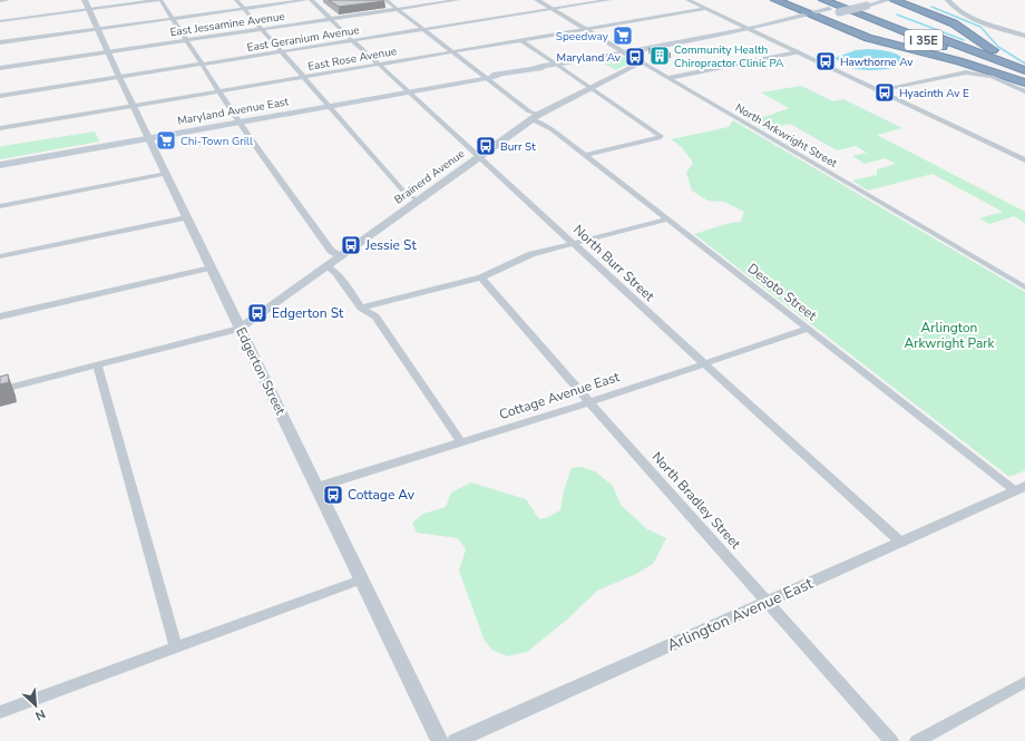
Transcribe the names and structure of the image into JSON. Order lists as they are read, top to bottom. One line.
{"streets":{"highway":["I 35E"],"main road":["Maryland Avenue East"],"street":["East Jessamine Avenue","East Geranium Avenue","East Rose Avenue","North Arkwright Street","Brainerd Avenue","North Burr Street","Desoto Street","Edgerton Street","Cottage Avenue East","North Bradley Street","Arlington Avenue East"]},"crossings":[["East Jessamine Avenue","North Burr Street"],["East Jessamine Avenue","Desoto Street"],["East Jessamine Avenue","Edgerton Street"],["East Geranium Avenue","North Arkwright Street"],["East Geranium Avenue","North Burr Street"],["East Geranium Avenue","Desoto Street"],["East Geranium Avenue","Edgerton Street"],["East Rose Avenue","North Arkwright Street"],["East Rose Avenue","North Burr Street"],["East Rose Avenue","Desoto Street"],["East Rose Avenue","Edgerton Street"],["Maryland Avenue East","North Arkwright Street"],["Maryland Avenue East","North Burr Street"],["Maryland Avenue East","Desoto Street"],["Maryland Avenue East","Edgerton Street"],["North Arkwright Street","Brainerd Avenue"],["Brainerd Avenue","North Burr Street"],["Brainerd Avenue","Desoto Street"],["Brainerd Avenue","Edgerton Street"],["North Burr Street","Cottage Avenue East"],["North Burr Street","Arlington Avenue East"],["Desoto Street","Cottage Avenue East"],["Desoto Street","Arlington Avenue East"],["Edgerton Street","Cottage Avenue East"],["Cottage Avenue East","North Bradley Street"],["North Bradley Street","Arlington Avenue East"]],"parks":["Arlington Arkwright Park"],"places":{"supermarket":["Speedway","Chi-Town Grill"],"building":["Community Health Chiropractor Clinic PA"],"bus stop":["Maryland Av","Hawthorne Av","Hyacinth Av E","Burr St","Jessie St","Edgerton St","Cottage Av"]},"north":"bottom right"}
